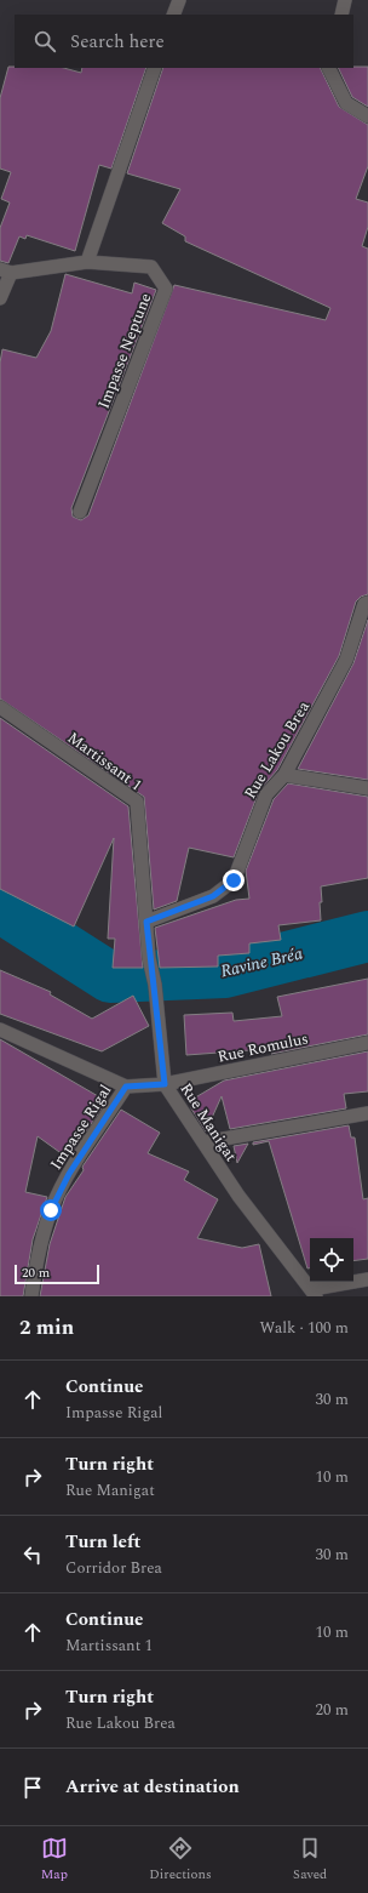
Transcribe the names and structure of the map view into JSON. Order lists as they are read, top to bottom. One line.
{"streets":{"street":["Impasse Neptune","Rue Lakou Brea","Martissant 1","Rue Romulus","Rue Manigat","Impasse Rigal"]},"crossings":[["Rue Lakou Brea","Martissant 1"],["Martissant 1","Rue Romulus"],["Martissant 1","Rue Manigat"],["Rue Romulus","Rue Manigat"],["Rue Manigat","Impasse Rigal"]],"water":["Ravine Bréa"],"scale_bar":"20 m","page":{"search":"Search here","scale":"20 m","heading":["2 min","Walk · 100 m"],"list":[["Continue","Impasse Rigal","30 m"],["Turn right","Rue Manigat","10 m"],["Turn left","Corridor Brea","30 m"],["Continue","Martissant 1","10 m"],["Turn right","Rue Lakou Brea","20 m"],"Arrive at destination"],"nav":["Map","Directions","Saved"]}}
